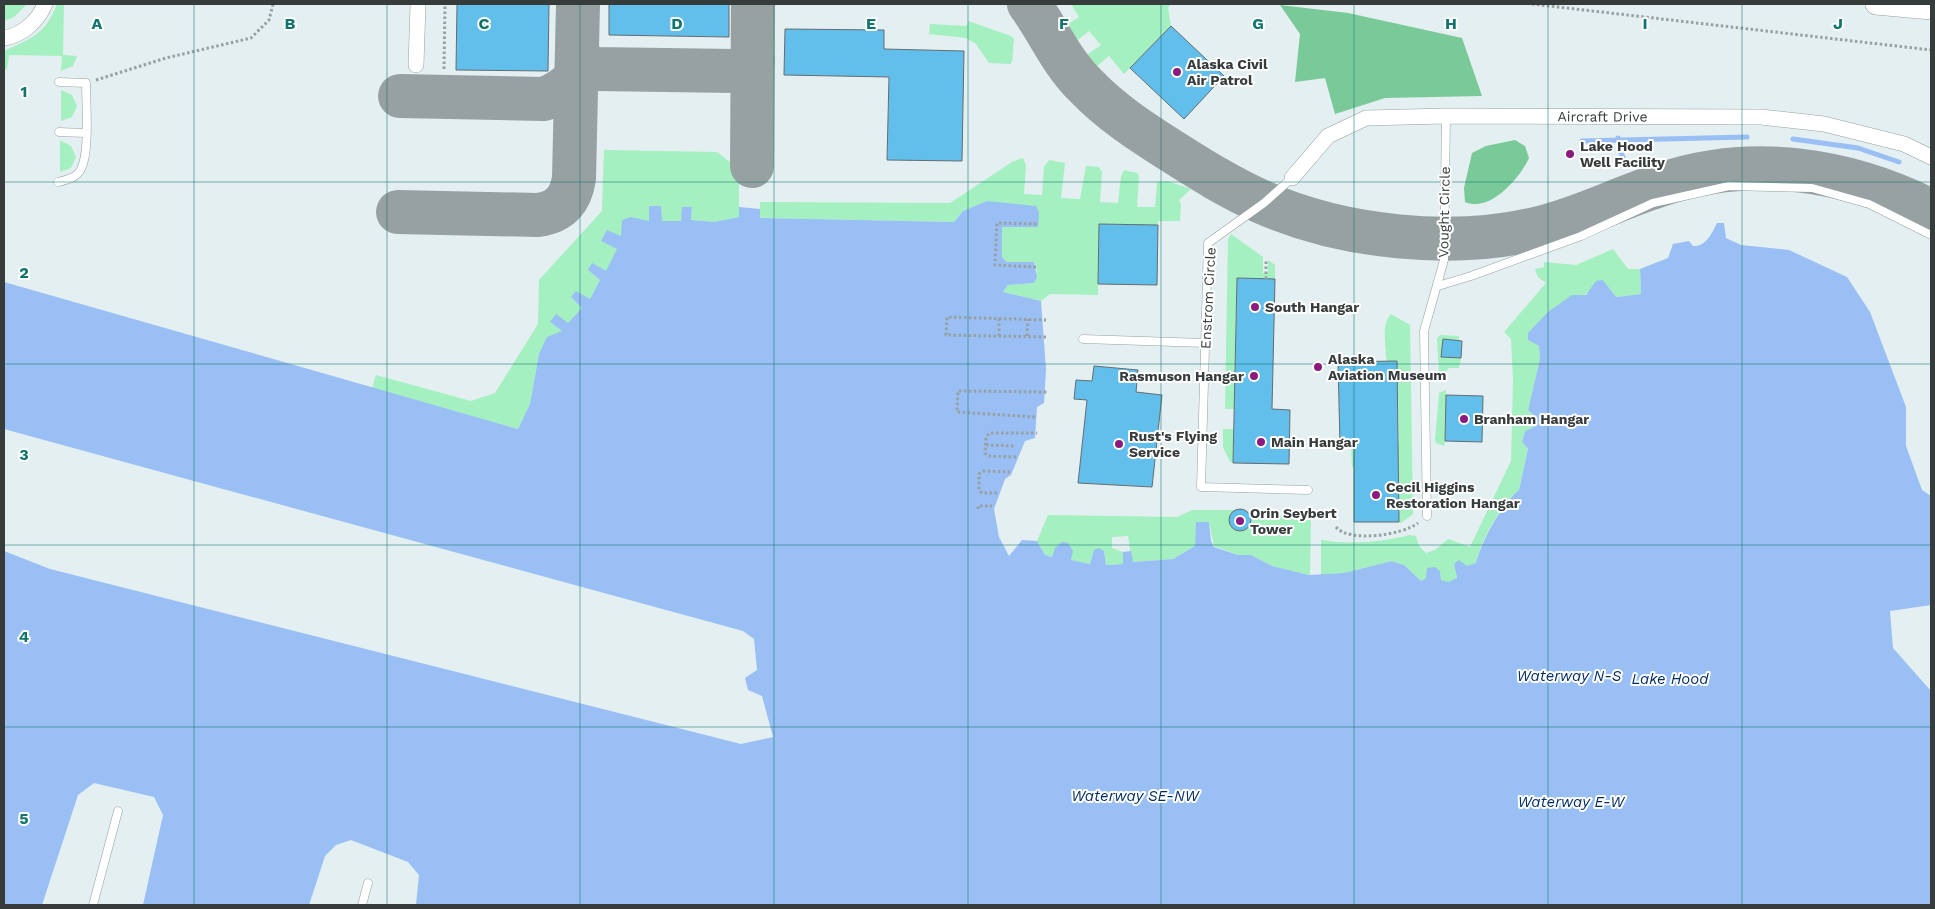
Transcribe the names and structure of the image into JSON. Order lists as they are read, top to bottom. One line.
{"streets":{"street":["Aircraft Drive"],"lane":["Vought Circle","Enstrom Circle"]},"crossings":[["Aircraft Drive","Vought Circle"],["Aircraft Drive","Enstrom Circle"]],"water":["Waterway N-S","Lake Hood","Waterway SE-NW","Waterway E-W"],"places":["Alaska Civil Air Patrol","Lake Hood Well Facility","South Hangar","Alaska Aviation Museum","Rasmuson Hangar","Branham Hangar","Main Hangar","Rust's Flying Service","Cecil Higgins Restoration Hangar","Orin Seybert Tower"],"grid":{"columns":["A","B","C","D","E","F","G","H","I","J"],"rows":["1","2","3","4","5"]}}
